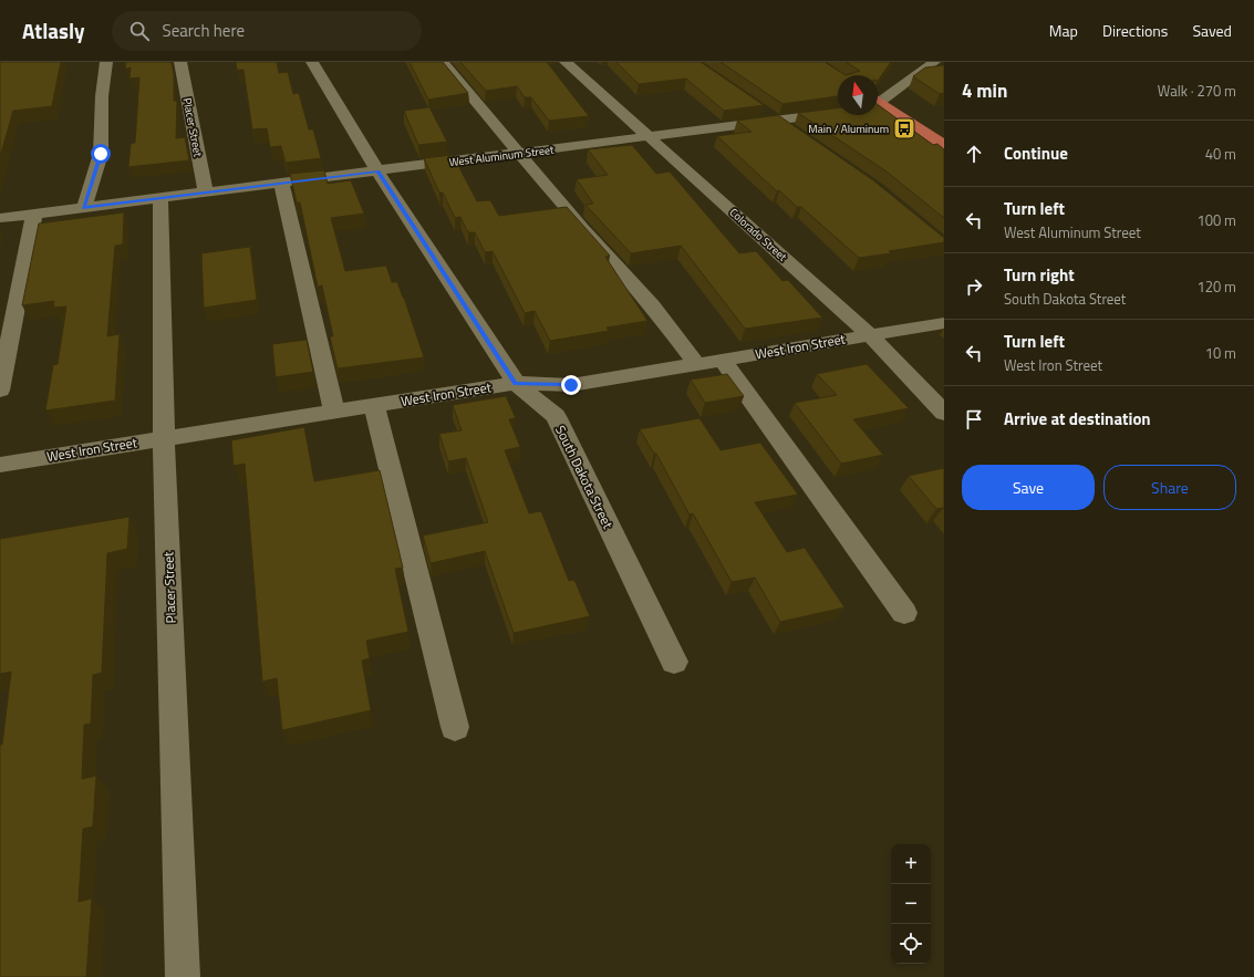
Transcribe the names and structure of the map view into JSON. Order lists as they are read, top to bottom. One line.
{"streets":{"street":["Placer Street","West Aluminum Street","Colorado Street","West Iron Street","South Dakota Street"]},"crossings":[["Placer Street","West Aluminum Street"],["Placer Street","West Iron Street"],["West Aluminum Street","Colorado Street"],["West Aluminum Street","South Dakota Street"],["Colorado Street","West Iron Street"],["West Iron Street","South Dakota Street"]],"places":{"bus stop":["Main / Aluminum"]},"north":"top","page":{"header":"Atlasly","search":"Search here","nav":["Map","Directions","Saved"],"heading":["4 min","Walk · 270 m"],"list":[["Continue","40 m"],["Turn left","West Aluminum Street","100 m"],["Turn right","South Dakota Street","120 m"],["Turn left","West Iron Street","10 m"],"Arrive at destination"],"buttons":["Save","Share"],"map_buttons":["+","−"]}}
